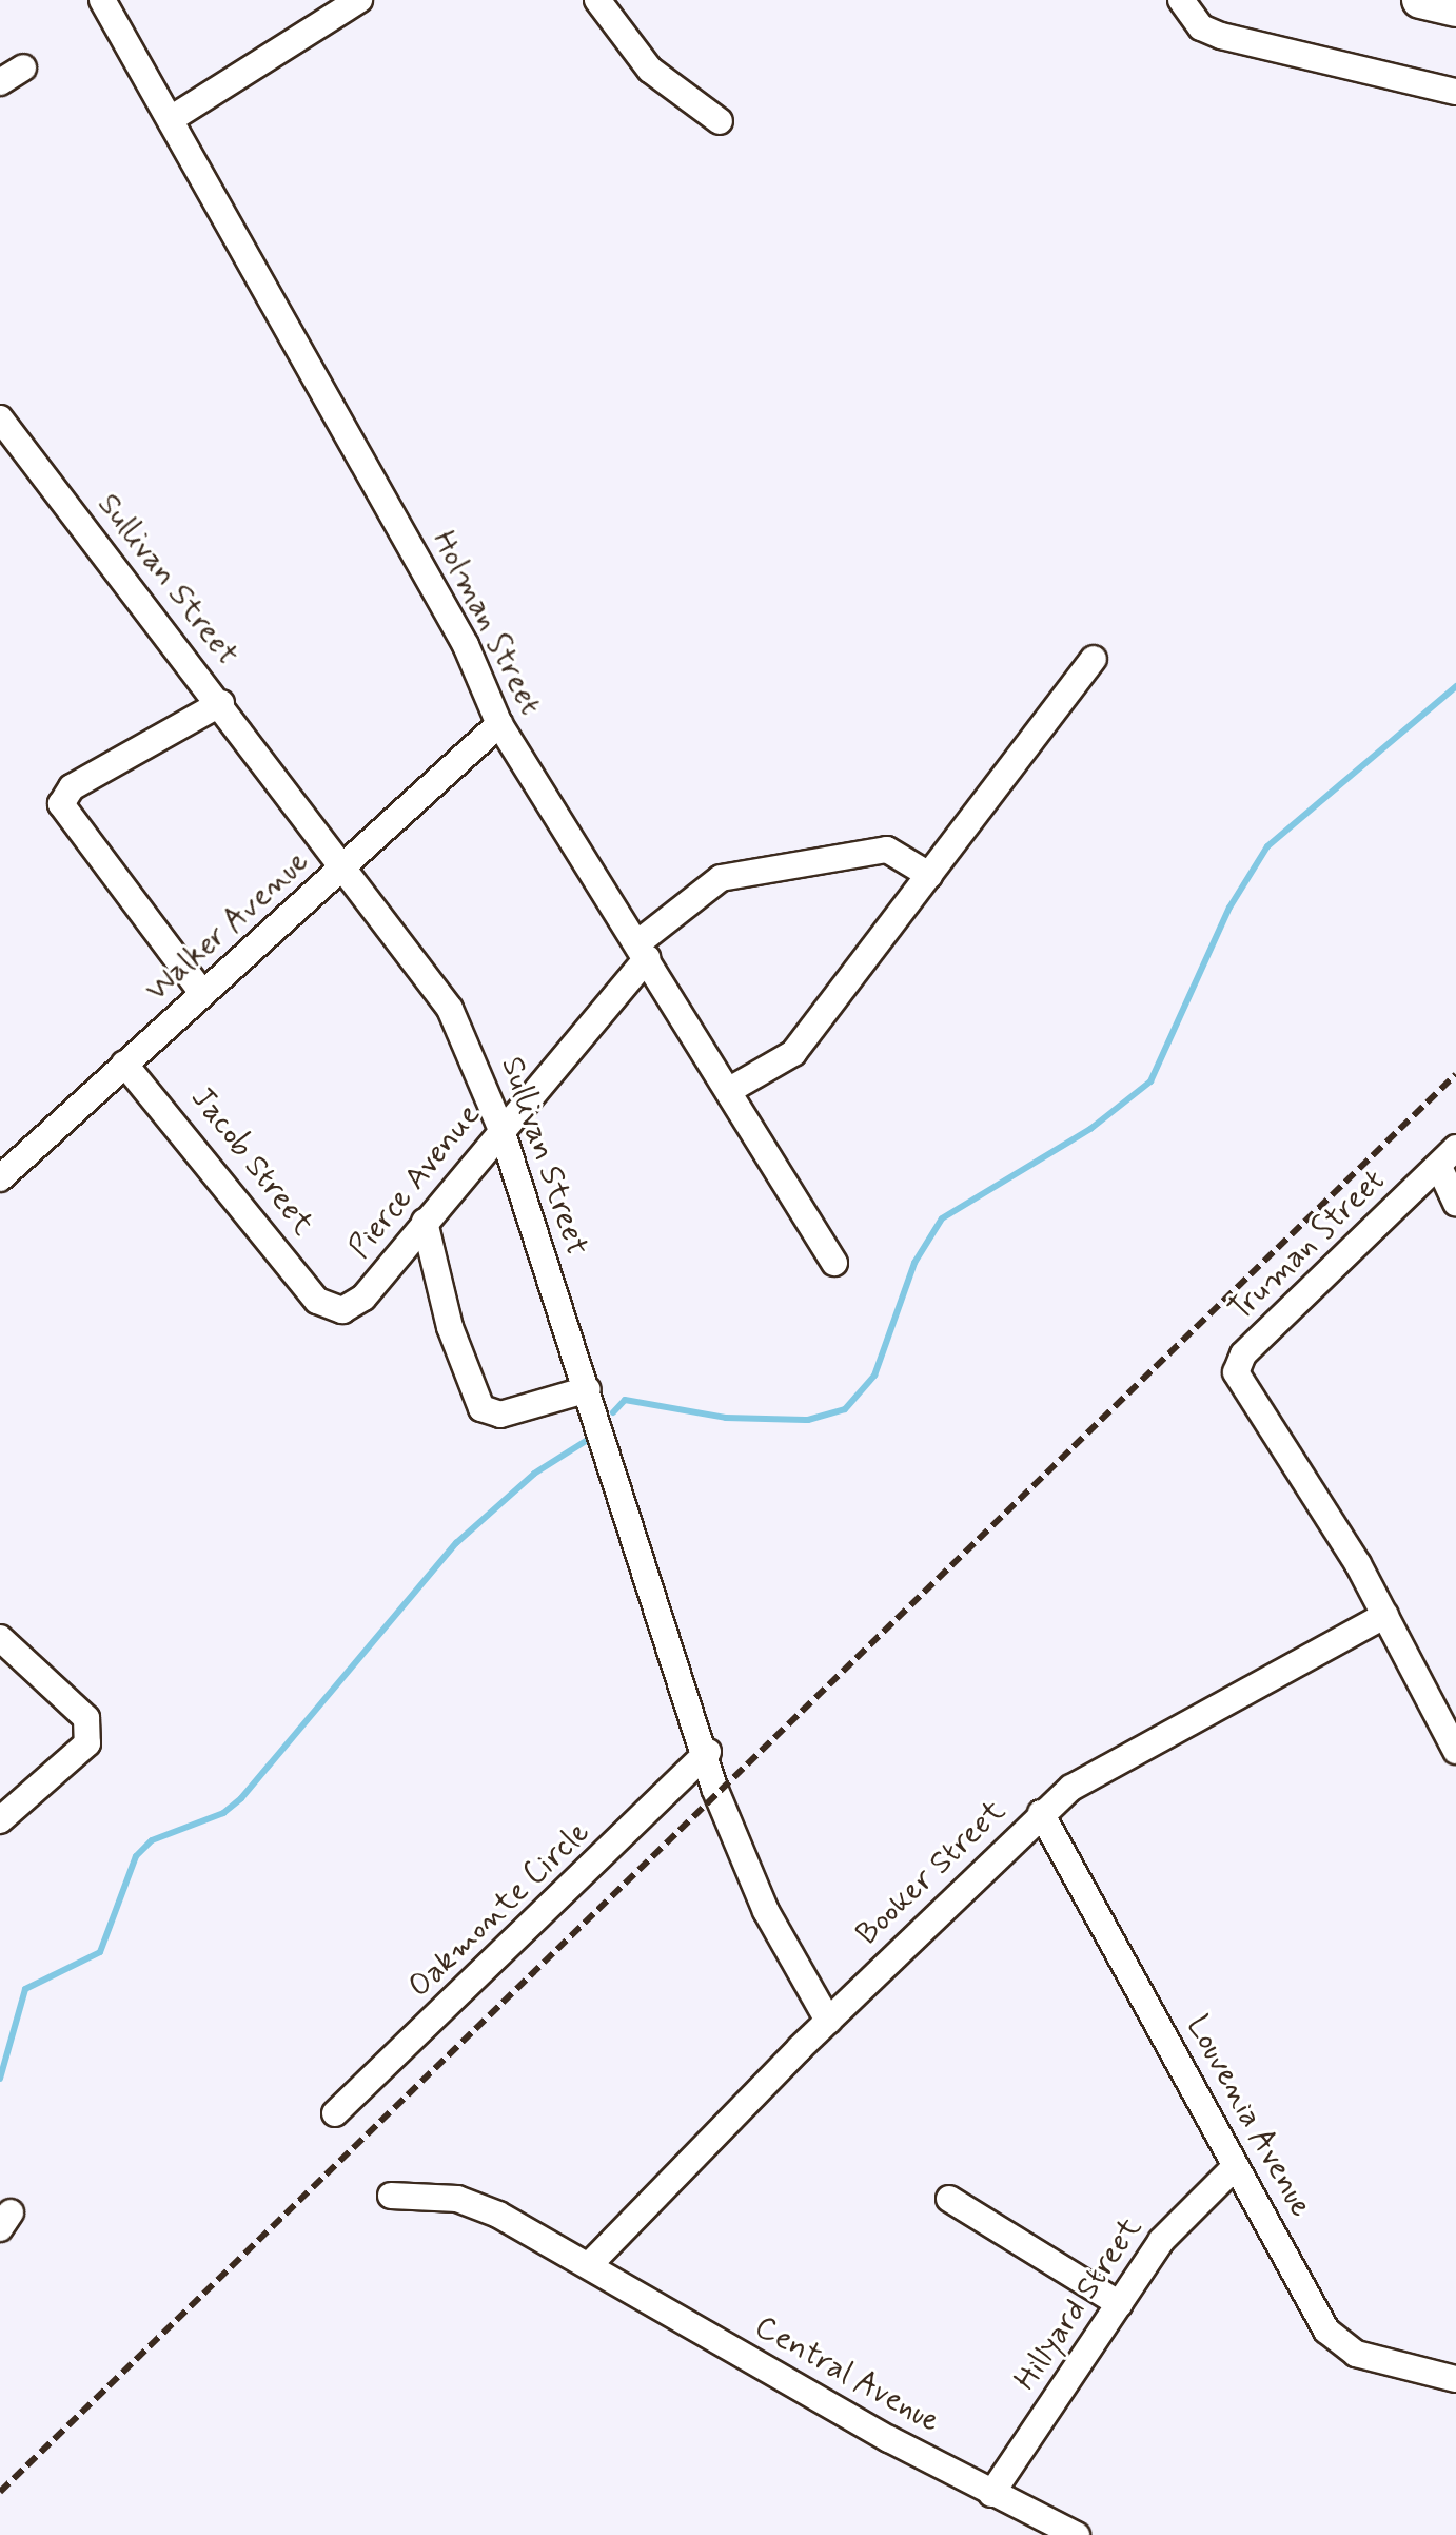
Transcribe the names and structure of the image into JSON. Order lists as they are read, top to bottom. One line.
{"streets":{"street":["Sullivan Street","Holman Street","Walker Avenue","Jacob Street","Pierce Avenue","Truman Street","Booker Street","Oakmonte Circle","Louvenia Avenue","Hillyard Street","Central Avenue"]},"crossings":[["Sullivan Street","Walker Avenue"],["Sullivan Street","Pierce Avenue"],["Sullivan Street","Booker Street"],["Sullivan Street","Oakmonte Circle"],["Holman Street","Walker Avenue"],["Holman Street","Pierce Avenue"],["Walker Avenue","Jacob Street"],["Jacob Street","Pierce Avenue"],["Truman Street","Booker Street"],["Booker Street","Louvenia Avenue"],["Booker Street","Central Avenue"],["Louvenia Avenue","Hillyard Street"],["Hillyard Street","Central Avenue"]]}
